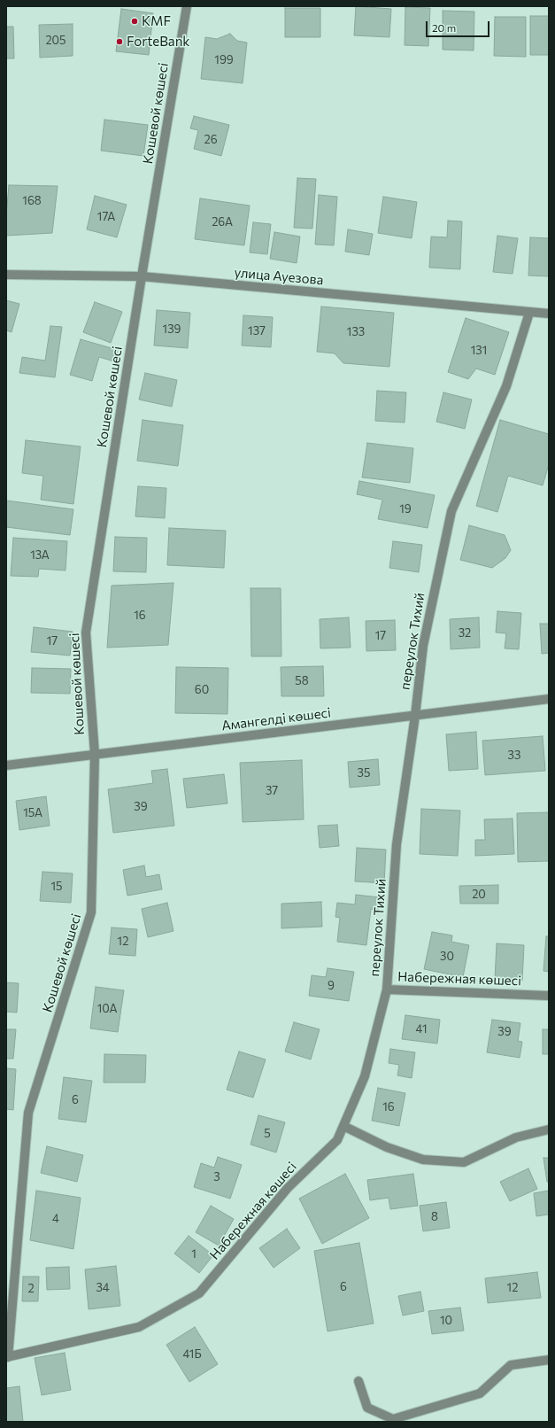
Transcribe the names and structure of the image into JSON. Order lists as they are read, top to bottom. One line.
{"streets":{"street":["Кошевой көшесі","улица Ауезова","переулок Тихий","Амангелді көшесі","Набережная көшесі"]},"crossings":[["Кошевой көшесі","улица Ауезова"],["Кошевой көшесі","Амангелді көшесі"],["Кошевой көшесі","Набережная көшесі"],["улица Ауезова","переулок Тихий"],["переулок Тихий","Амангелді көшесі"],["переулок Тихий","Набережная көшесі"]],"places":["KMF","ForteBank"],"house_numbers":["205","199","26","168","17А","26А","139","137","133","131","19","13А","16","32","17","17","58","60","33","35","37","39","15А","15","20","12","30","9","10А","41","39","6","16","5","3","8","4","1","6","34","12","2","10","41Б"],"scale_bar":"20 m"}
